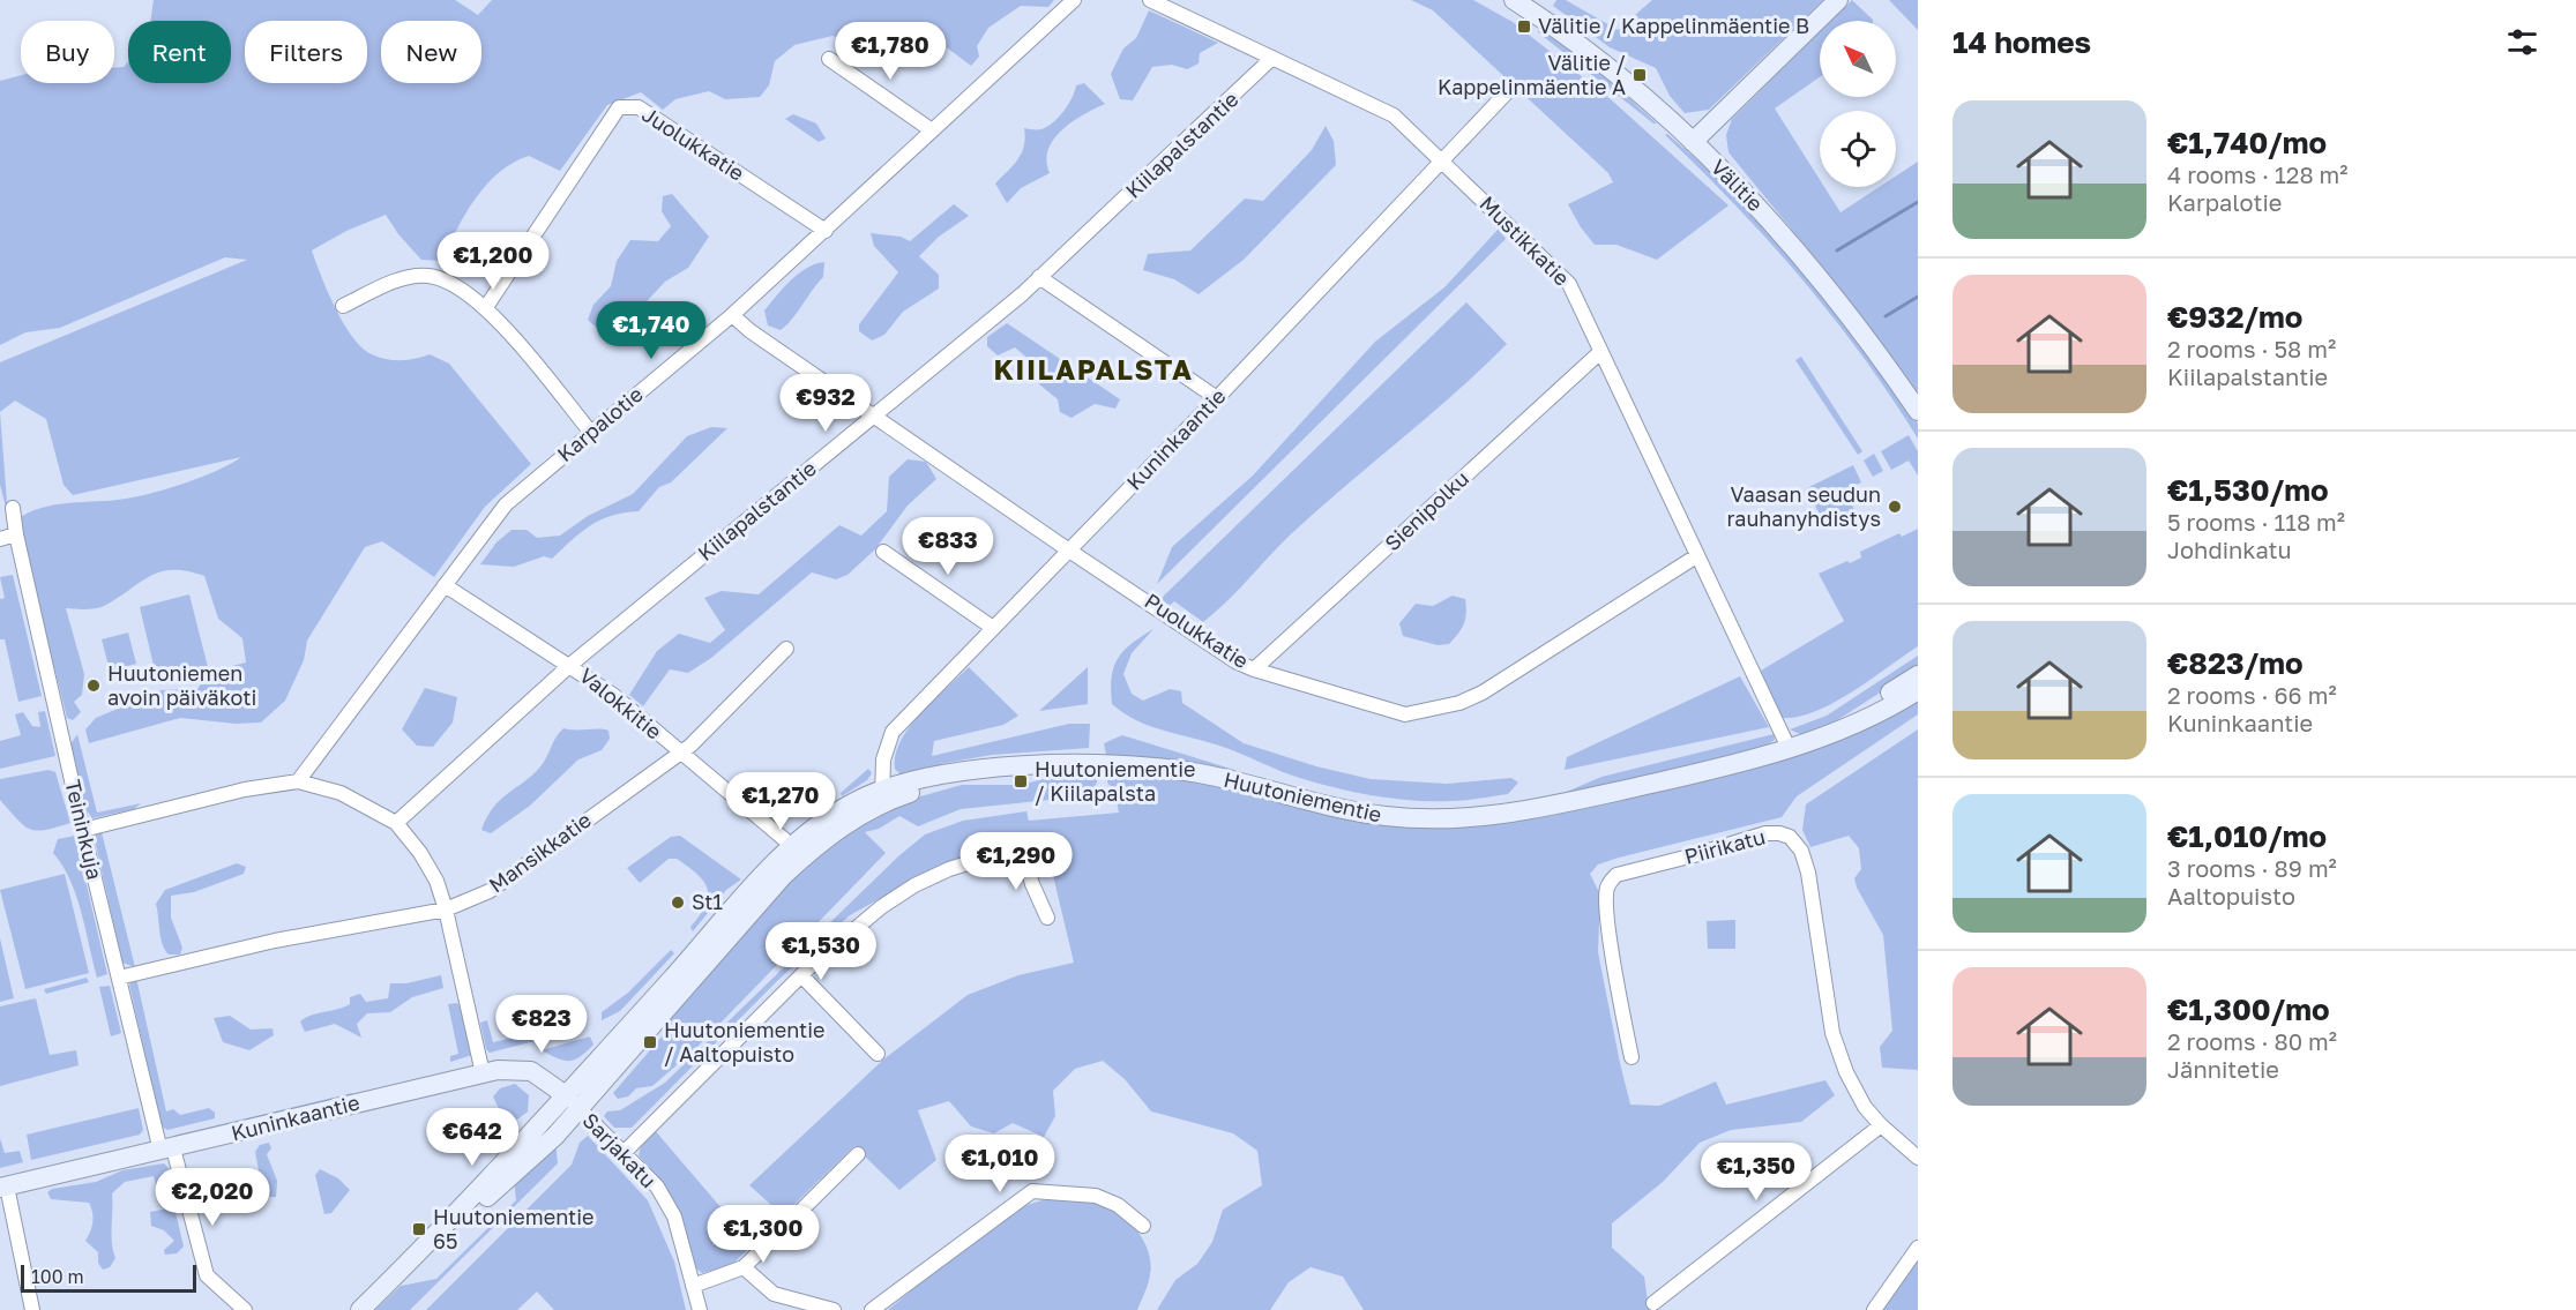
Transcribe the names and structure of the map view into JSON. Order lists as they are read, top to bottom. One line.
{"streets":{"main road":["Välitie","Kuninkaantie","Huutoniementie"],"street":["Juolukkatie","Kiilapalstantie","Mustikkatie","Karpalotie","Sienipolku","Puolukkatie","Valokkitie","Teininkuja","Piirikatu","Mansikkatie","Sarjakatu"]},"crossings":[["Juolukkatie","Karpalotie"],["Kiilapalstantie","Mustikkatie"],["Kiilapalstantie","Puolukkatie"],["Kiilapalstantie","Valokkitie"],["Mustikkatie","Kuninkaantie"],["Mustikkatie","Sienipolku"],["Mustikkatie","Puolukkatie"],["Mustikkatie","Huutoniementie"],["Karpalotie","Puolukkatie"],["Karpalotie","Valokkitie"],["Kuninkaantie","Puolukkatie"],["Kuninkaantie","Huutoniementie"],["Kuninkaantie","Teininkuja"],["Kuninkaantie","Sarjakatu"],["Sienipolku","Puolukkatie"],["Valokkitie","Mansikkatie"],["Huutoniementie","Sarjakatu"],["Teininkuja","Mansikkatie"]],"districts":["KIILAPALSTA"],"places":{"transit":["Välitie / Kappelinmäentie B","Välitie / Kappelinmäentie A","Huutoniementie / Kiilapalsta","Huutoniementie / Aaltopuisto","Huutoniementie 65"],"other":["Vaasan seudun rauhanyhdistys","Huutoniemen avoin päiväkoti","St1"]},"scale_bar":"100 m","north":"top left","page":{"heading":"14 homes","chip":["Buy","Rent","Filters","New"],"price":["€1,780","€1,200","€1,740","€932","€833","€1,270","€1,290","€1,530","€823","€642","€1,010","€1,350","€2,020","€1,300"],"list":[{"name":"€1,740/mo","note":"4 rooms · 128 m² · Karpalotie"},{"name":"€932/mo","note":"2 rooms · 58 m² · Kiilapalstantie"},{"name":"€1,530/mo","note":"5 rooms · 118 m² · Johdinkatu"},{"name":"€823/mo","note":"2 rooms · 66 m² · Kuninkaantie"},{"name":"€1,010/mo","note":"3 rooms · 89 m² · Aaltopuisto"},{"name":"€1,300/mo","note":"2 rooms · 80 m² · Jännitetie"}],"scale":"100 m"}}
